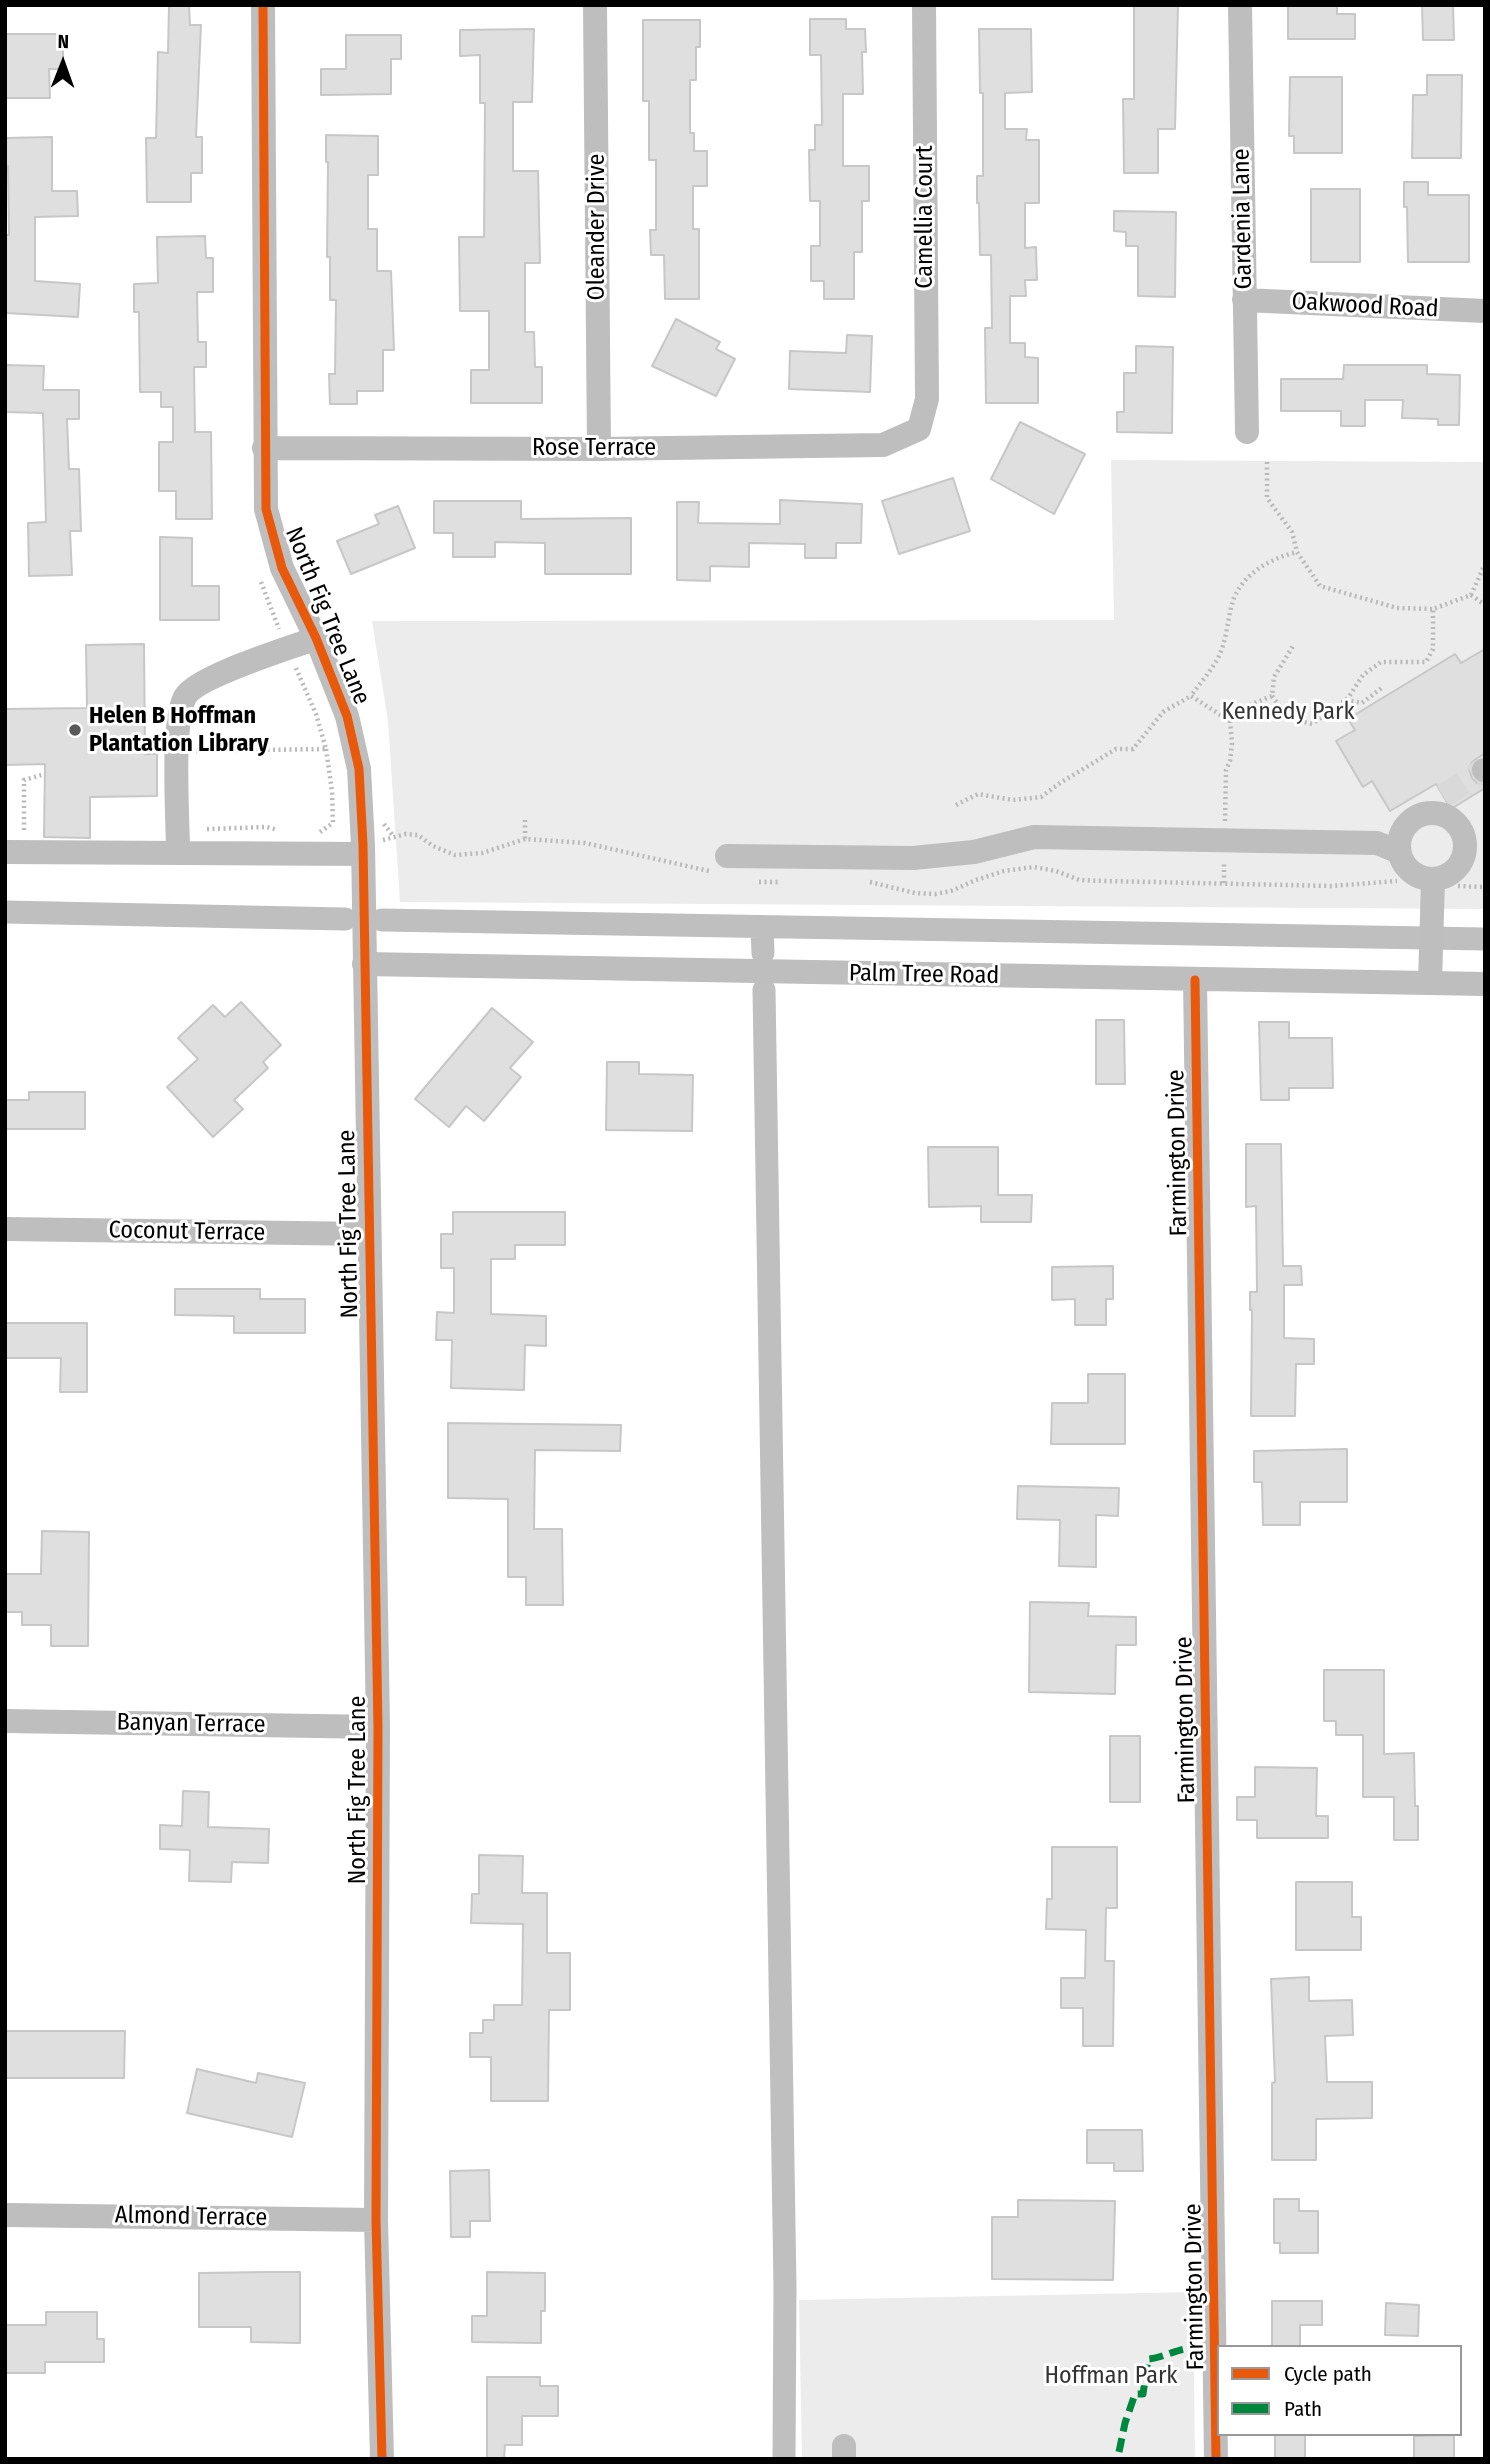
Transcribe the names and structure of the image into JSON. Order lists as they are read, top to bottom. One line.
{"streets":{"street":["Camellia Court","Gardenia Lane","Oleander Drive","Oakwood Road","Rose Terrace","North Fig Tree Lane","Palm Tree Road","Farmington Drive","Coconut Terrace","Banyan Terrace","Almond Terrace"]},"crossings":[["Camellia Court","Rose Terrace"],["Gardenia Lane","Oakwood Road"],["Oleander Drive","Rose Terrace"],["Rose Terrace","North Fig Tree Lane"],["North Fig Tree Lane","Palm Tree Road"],["North Fig Tree Lane","Coconut Terrace"],["North Fig Tree Lane","Banyan Terrace"],["North Fig Tree Lane","Almond Terrace"],["Palm Tree Road","Farmington Drive"]],"parks":["Kennedy Park","Hoffman Park"],"places":["Helen B Hoffman Plantation Library"],"legend":["Cycle path","Path"],"north":"top"}
